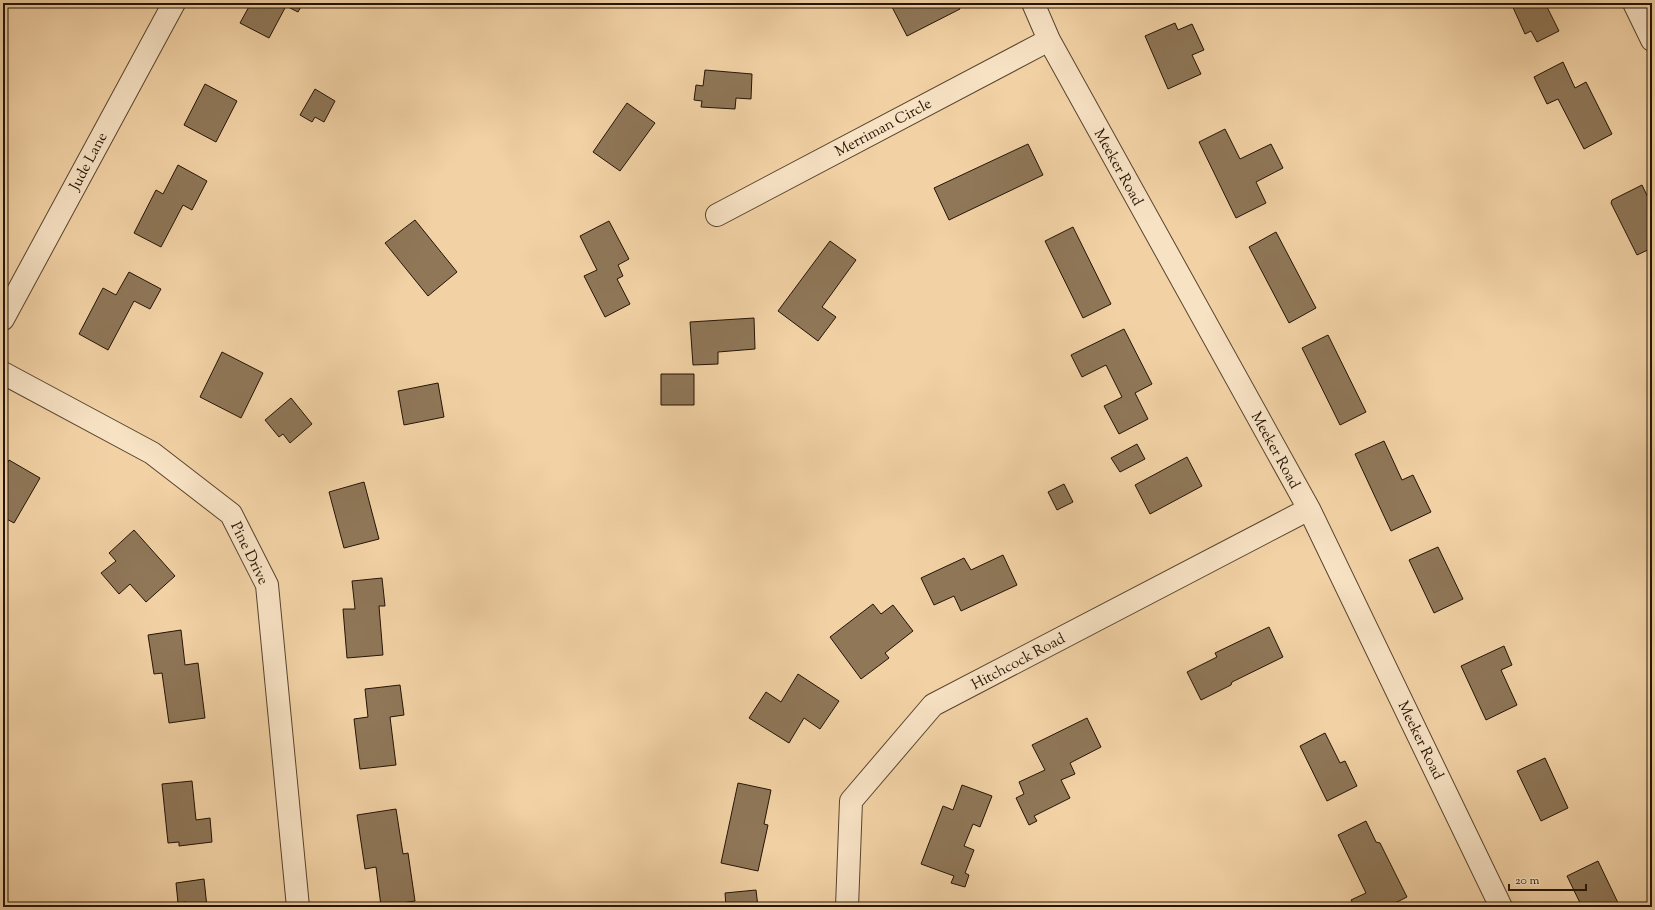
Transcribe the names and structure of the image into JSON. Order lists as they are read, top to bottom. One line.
{"streets":{"street":["Merriman Circle","Jude Lane","Meeker Road","Pine Drive","Hitchcock Road"]},"crossings":[["Merriman Circle","Meeker Road"],["Meeker Road","Hitchcock Road"]],"scale_bar":"20 m"}
